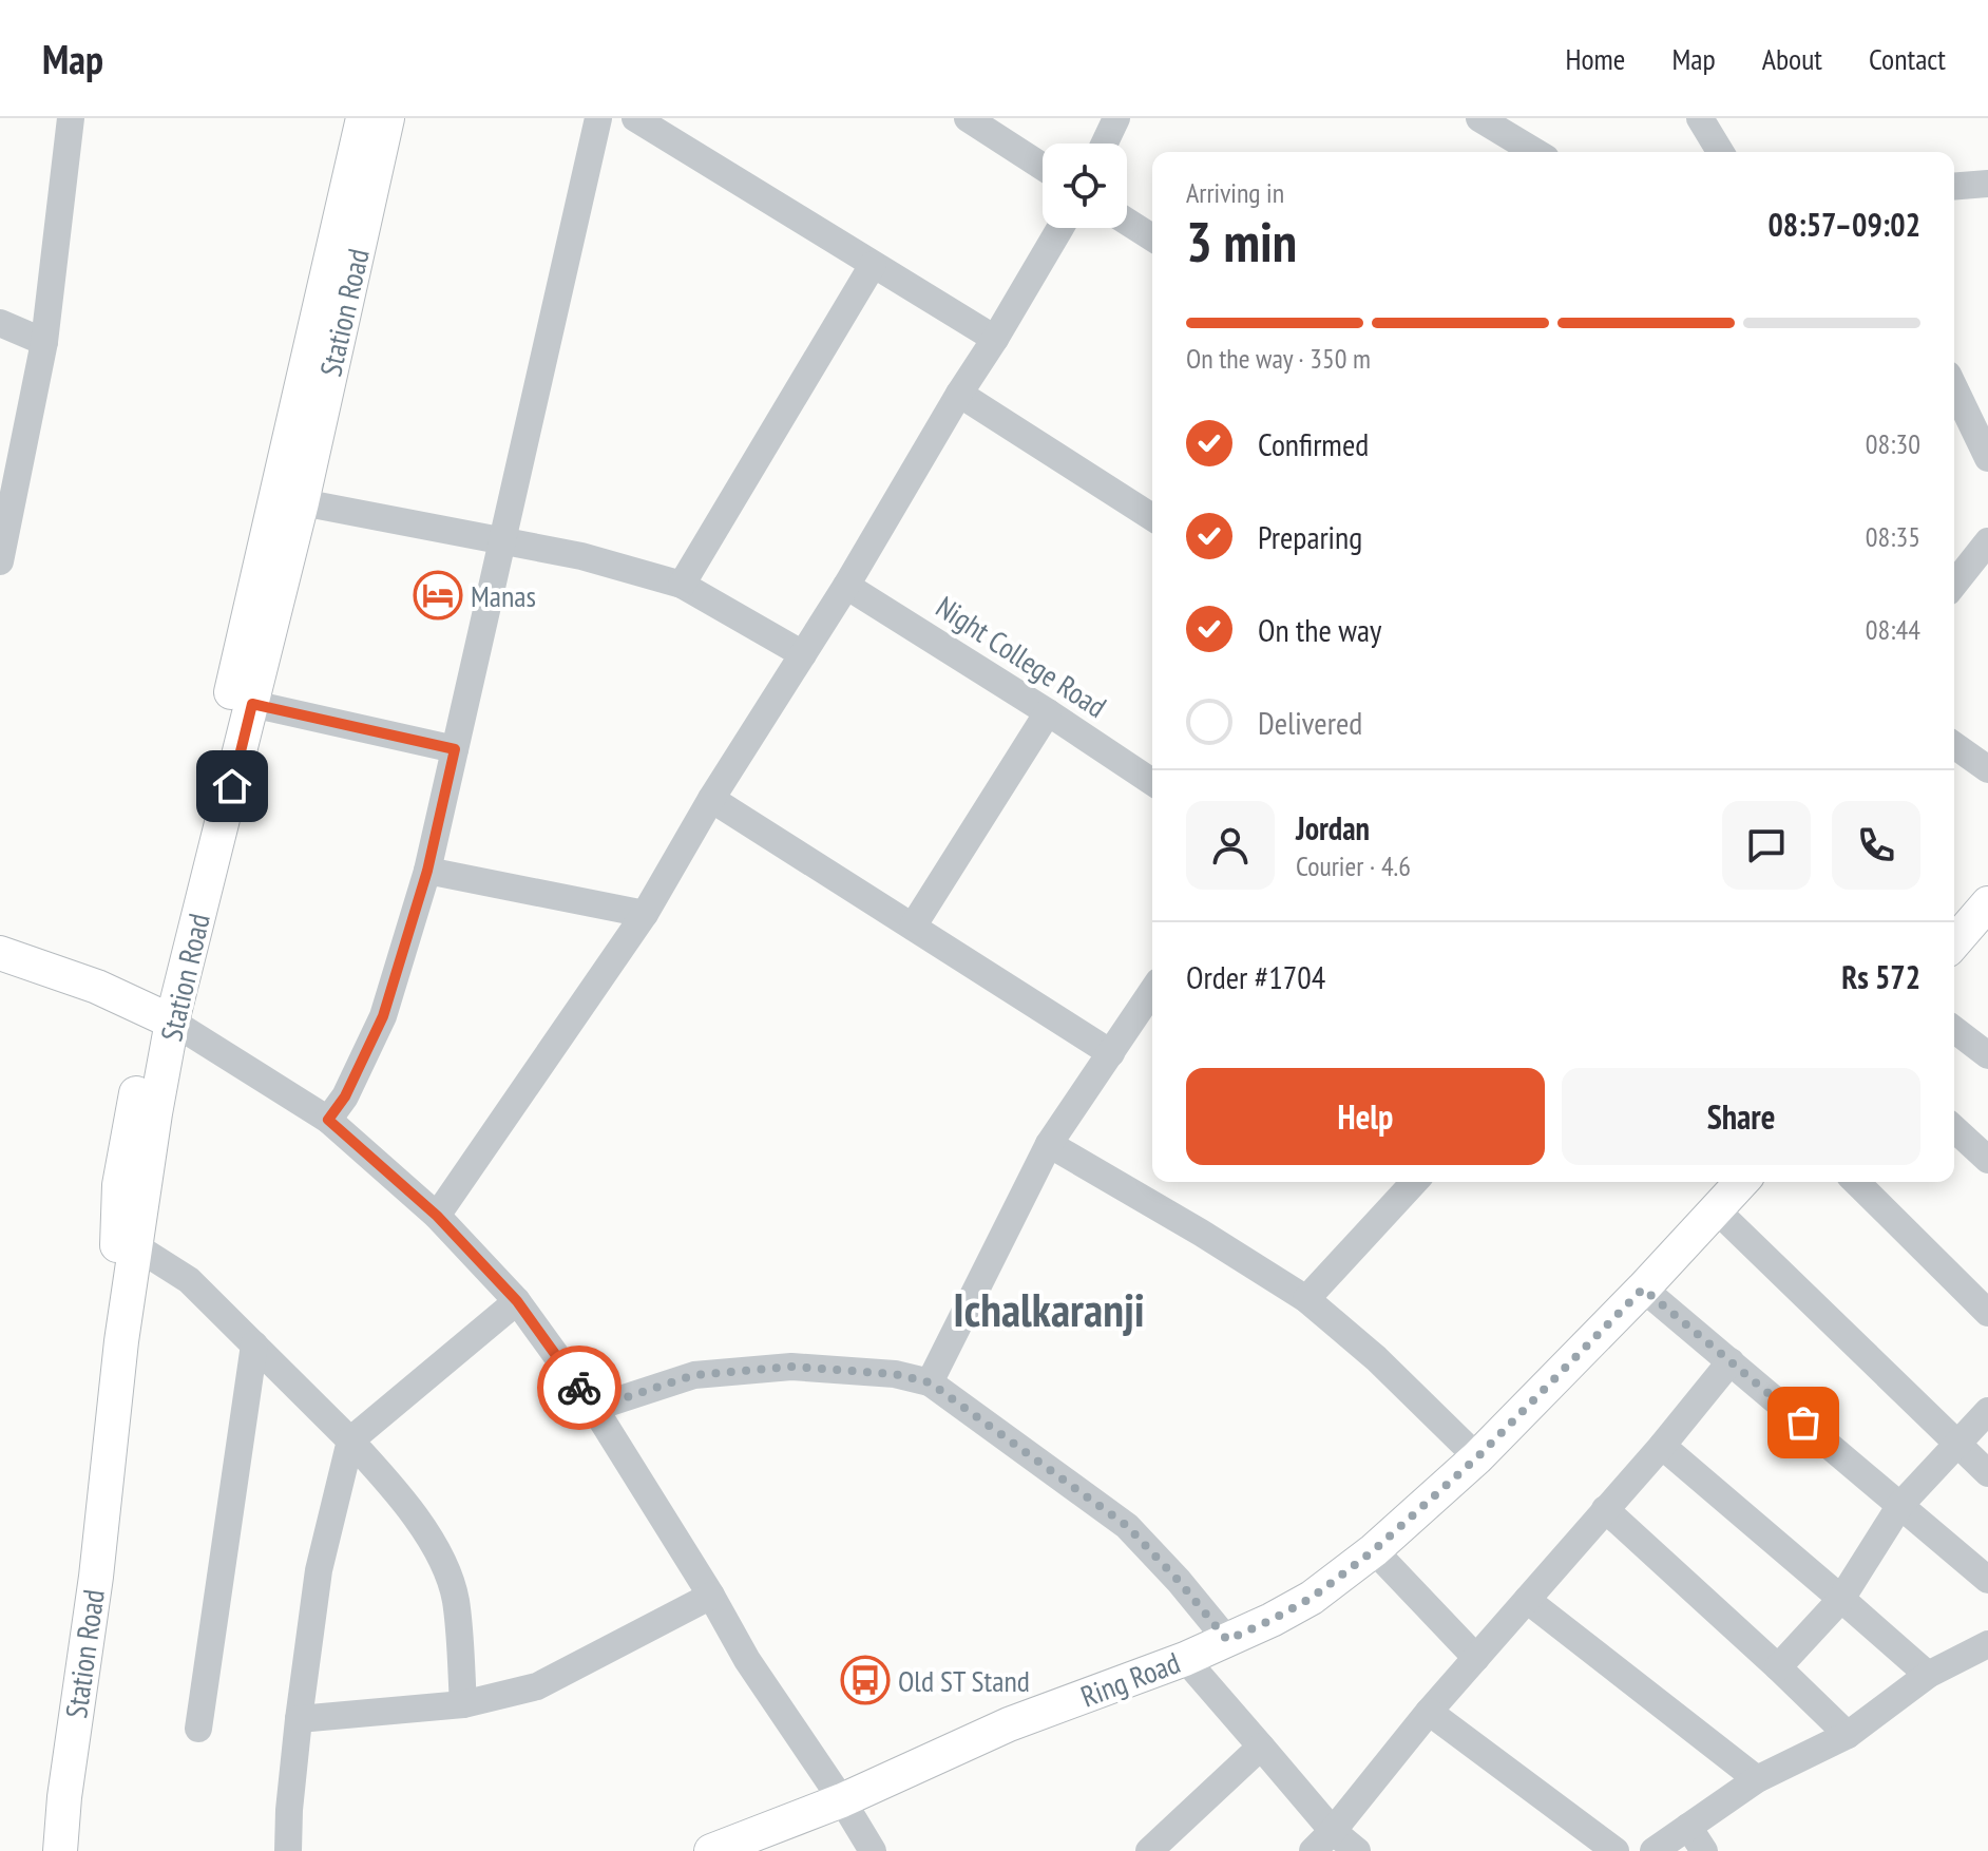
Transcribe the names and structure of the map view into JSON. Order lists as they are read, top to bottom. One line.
{"streets":{"main road":["Station Road","Ring Road"],"street":["Night College Road"]},"districts":["Ichalkaranji"],"places":{"hotel":["Manas"],"bus stop":["Old ST Stand"]},"page":{"header":"Map","nav":["Home","Map","About","Contact"],"heading":["3 min","Arriving in","08:57–09:02"],"panel":["Jordan","Courier · 4.6","Order #1704","Rs 572"],"bar":"On the way · 350 m","list":[["Confirmed","08:30"],["Preparing","08:35"],["On the way","08:44"],"Delivered"],"buttons":["Help","Share"]}}
